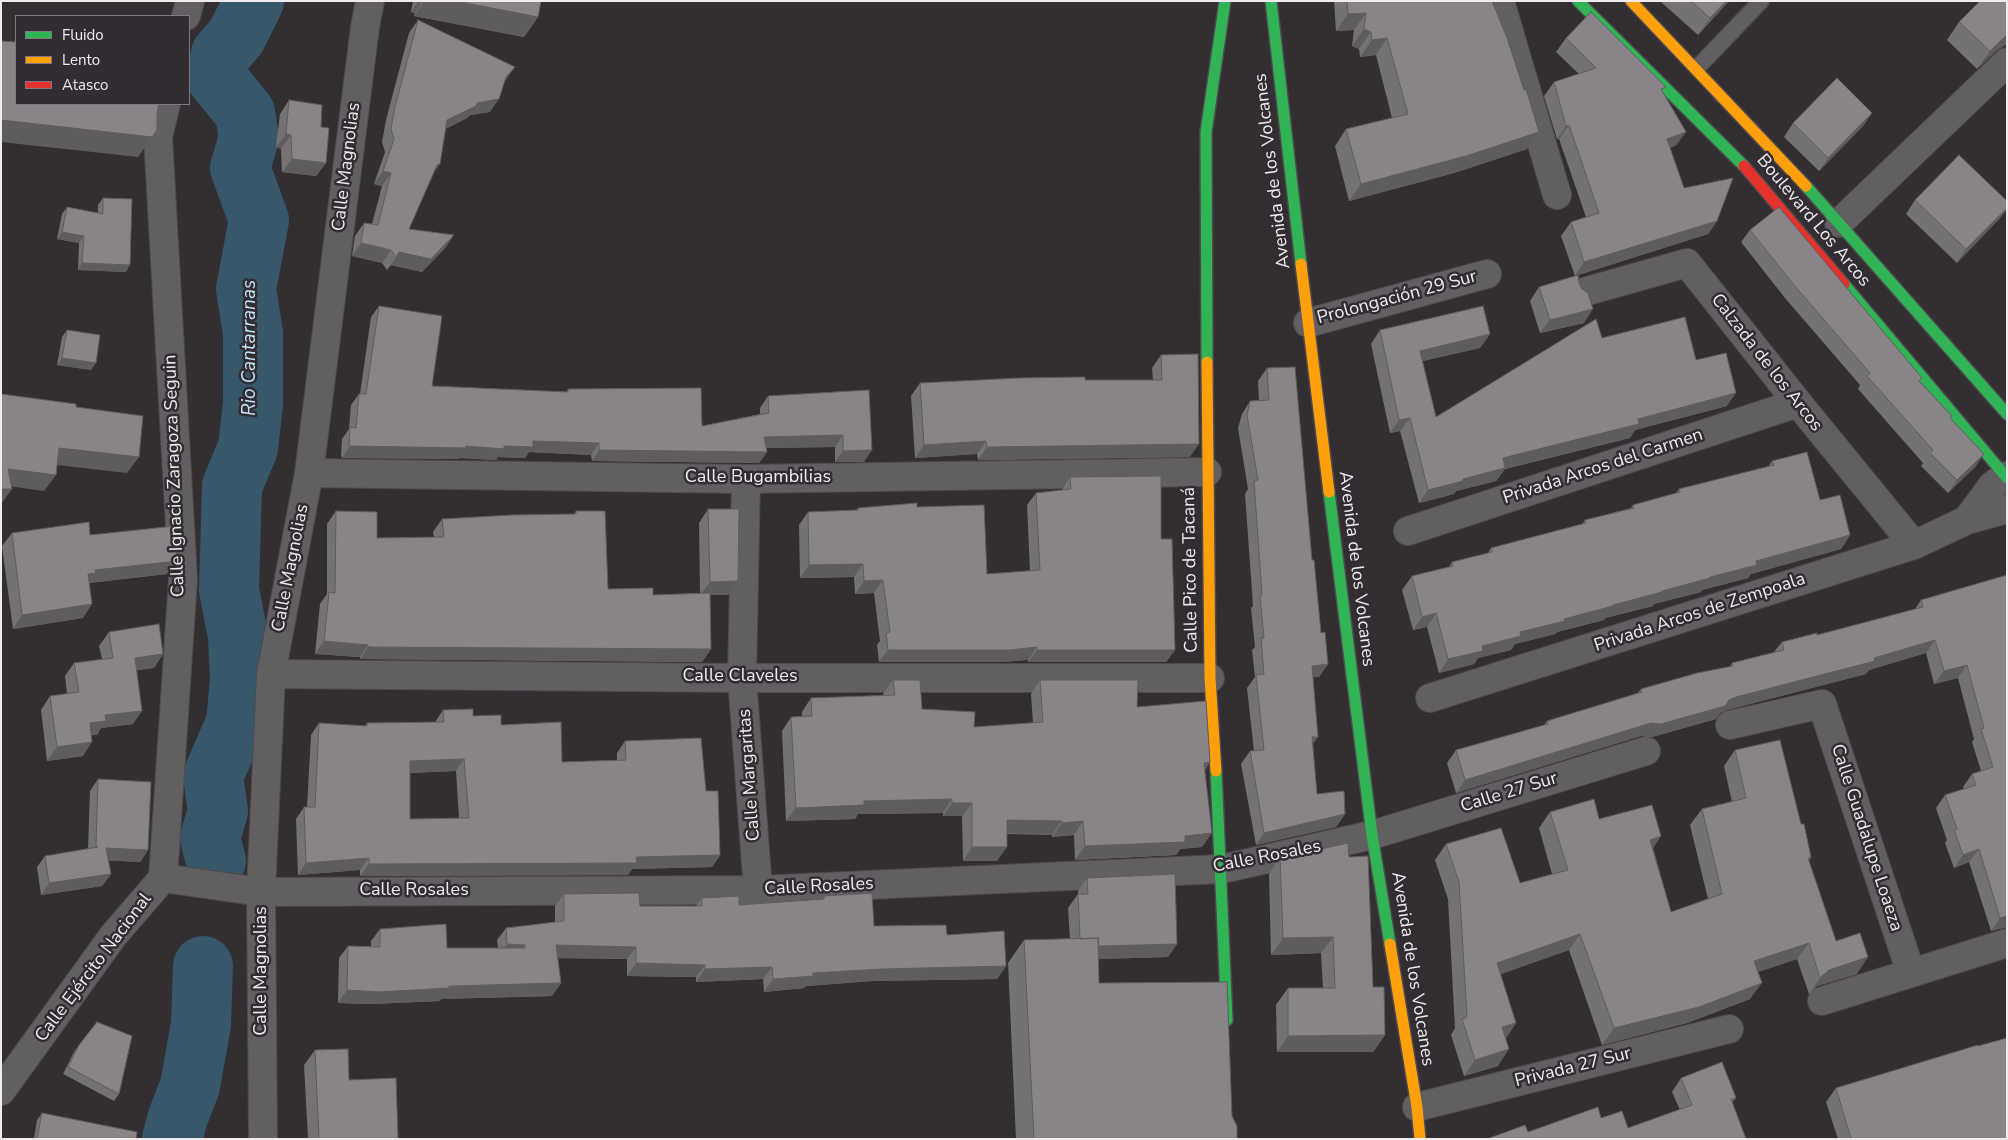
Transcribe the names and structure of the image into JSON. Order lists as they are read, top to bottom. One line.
{"streets":{"street":["Calle Magnolias","Avenida de los Volcanes","Boulevard Los Arcos","Prolongación 29 Sur","Calzada de los Arcos","Privada Arcos del Carmen","Calle Ignacio Zaragoza Seguin","Calle Bugambilias","Calle Pico de Tacaná","Privada Arcos de Zempoala","Calle Claveles","Calle Margaritas","Calle 27 Sur","Calle Guadalupe Loaeza","Calle Rosales","Calle Ejército Nacional","Privada 27 Sur"]},"crossings":[["Calle Magnolias","Calle Bugambilias"],["Calle Magnolias","Calle Claveles"],["Calle Magnolias","Calle Rosales"],["Calle Magnolias","Calle Ejército Nacional"],["Avenida de los Volcanes","Prolongación 29 Sur"],["Avenida de los Volcanes","Calle 27 Sur"],["Avenida de los Volcanes","Calle Rosales"],["Avenida de los Volcanes","Privada 27 Sur"],["Boulevard Los Arcos","Privada Arcos de Zempoala"],["Calzada de los Arcos","Privada Arcos del Carmen"],["Calzada de los Arcos","Privada Arcos de Zempoala"],["Calle Ignacio Zaragoza Seguin","Calle Ejército Nacional"],["Calle Bugambilias","Calle Pico de Tacaná"],["Calle Bugambilias","Calle Margaritas"],["Calle Pico de Tacaná","Calle Claveles"],["Calle Pico de Tacaná","Calle Rosales"],["Calle Claveles","Calle Margaritas"],["Calle Margaritas","Calle Rosales"],["Calle 27 Sur","Calle Rosales"],["Calle Rosales","Calle Ejército Nacional"]],"water":["Rio Cantarranas"],"legend":["Fluido","Lento","Atasco"]}
